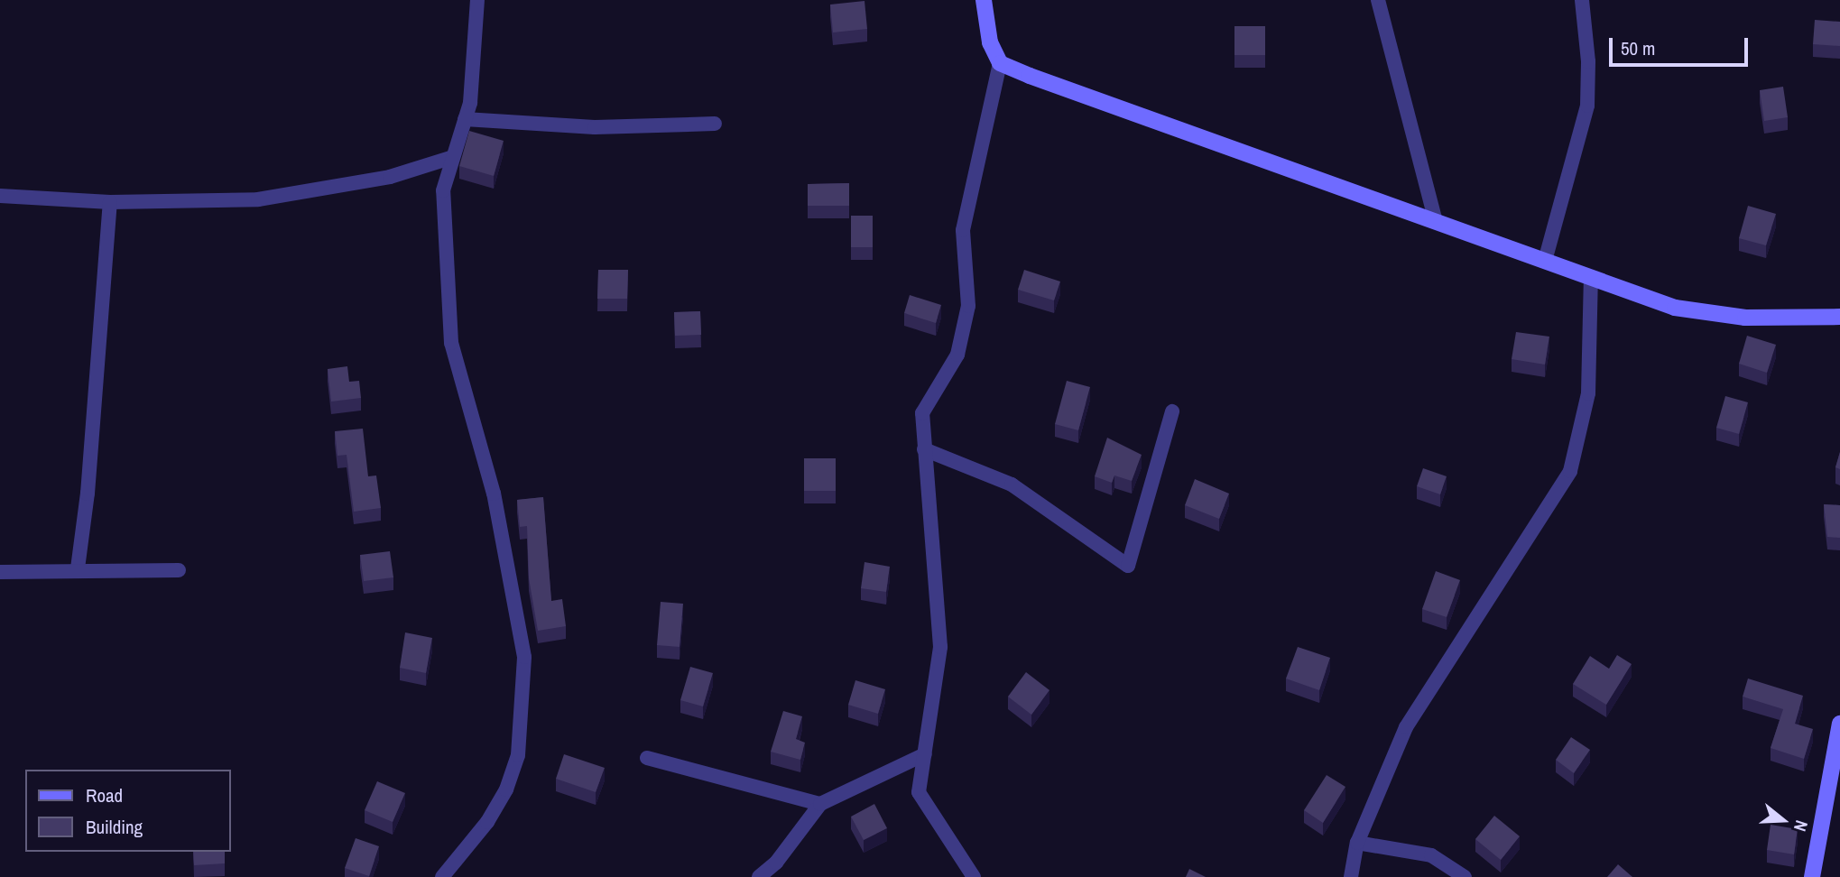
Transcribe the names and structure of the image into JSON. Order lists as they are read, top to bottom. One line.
{"legend":["Road","Building"],"scale_bar":"50 m","north":"right"}
